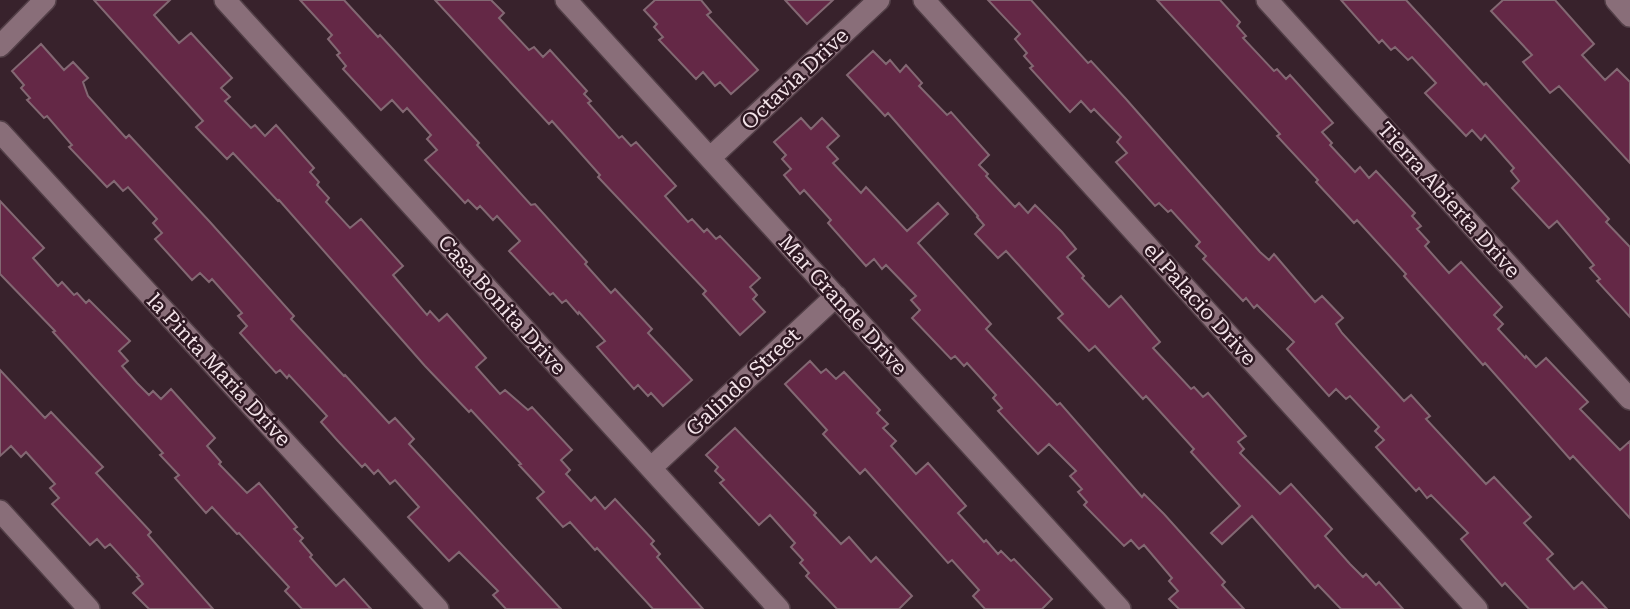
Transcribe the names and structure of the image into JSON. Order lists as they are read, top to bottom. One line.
{"streets":{"street":["Octavia Drive","Tierra Abierta Drive","el Palacio Drive","Casa Bonita Drive","Mar Grande Drive","la Pinta Maria Drive","Galindo Street"]},"crossings":[["Octavia Drive","Mar Grande Drive"],["Casa Bonita Drive","Galindo Street"],["Mar Grande Drive","Galindo Street"]]}
